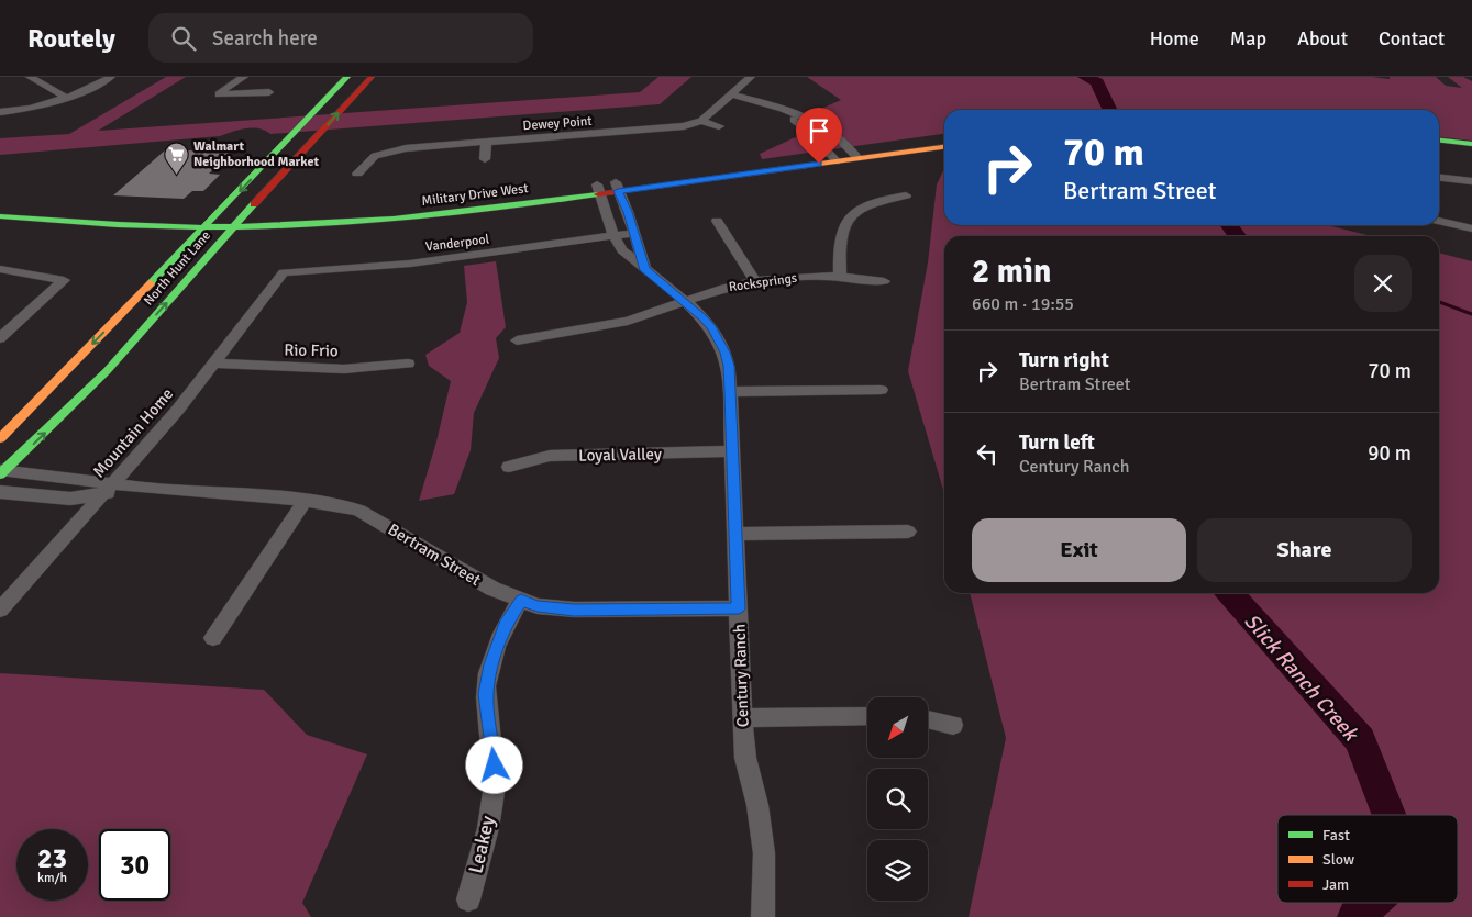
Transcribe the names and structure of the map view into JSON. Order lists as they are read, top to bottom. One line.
{"streets":{"main road":["Military Drive West","North Hunt Lane"],"street":["Dewey Point","Vanderpool","Rocksprings","Rio Frio","Mountain Home","Loyal Valley","Bertram Street","Century Ranch","Leakey"]},"crossings":[["Military Drive West","North Hunt Lane"],["Military Drive West","Century Ranch"],["Vanderpool","Mountain Home"],["Vanderpool","Century Ranch"],["North Hunt Lane","Bertram Street"],["Rocksprings","Century Ranch"],["Rio Frio","Mountain Home"],["Mountain Home","Bertram Street"],["Loyal Valley","Century Ranch"],["Bertram Street","Century Ranch"],["Bertram Street","Leakey"]],"water":["Slick Ranch Creek"],"places":{"supermarket":["Walmart Neighborhood Market"]},"legend":["Fast","Slow","Jam"],"north":"bottom left","page":{"header":"Routely","search":"Search here","nav":["Home","Map","About","Contact"],"turn":["70 m","Bertram Street"],"heading":["2 min","660 m · 19:55"],"list":[{"name":"Turn right","note":"Bertram Street","value":"70 m"},{"name":"Turn left","note":"Century Ranch","value":"90 m"}],"buttons":["Exit","Share"],"speed":"23 km/h","limit":"30"}}
